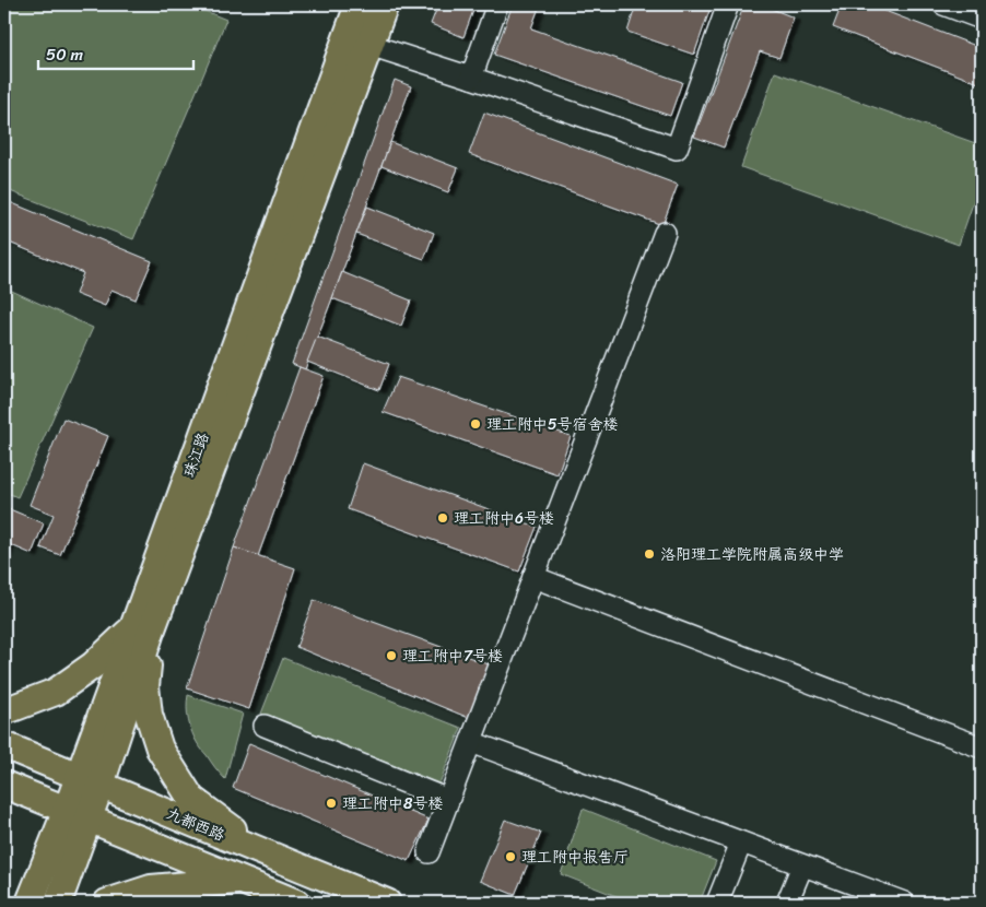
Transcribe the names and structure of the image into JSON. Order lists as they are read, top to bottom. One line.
{"streets":{"main road":["珠江路","九都西路"]},"crossings":[["珠江路","九都西路"]],"places":["理工附中5号宿舍楼","理工附中6号楼","洛阳理工学院附属高级中学","理工附中7号楼","理工附中8号楼","理工附中报告厅"],"scale_bar":"50 m"}
